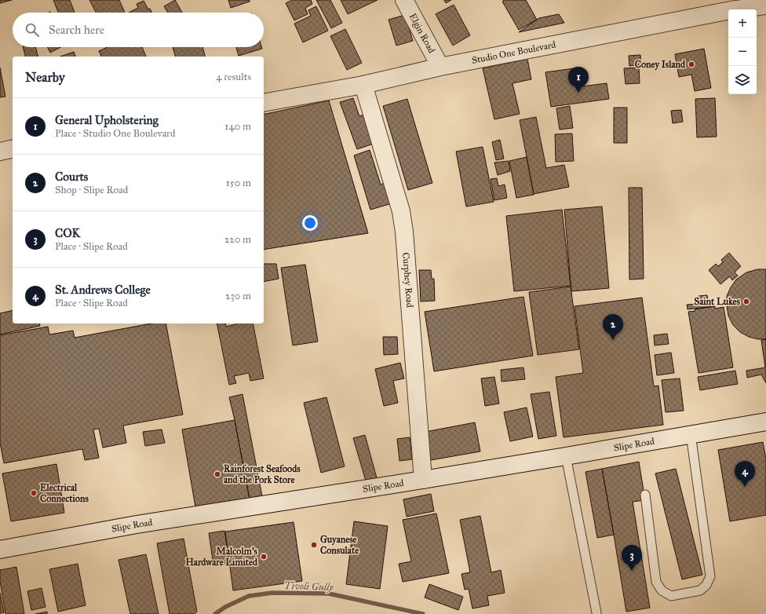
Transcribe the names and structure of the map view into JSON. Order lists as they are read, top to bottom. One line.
{"streets":{"street":["Elgin Road","Studio One Boulevard","Curphey Road","Slipe Road"]},"crossings":[["Elgin Road","Studio One Boulevard"],["Studio One Boulevard","Curphey Road"],["Curphey Road","Slipe Road"]],"water":["Tivoli Gully"],"places":["Coney Island","Saint Lukes","Rainforest Seafoods and the Pork Store","Electrical Connections","Guyanese Consulate","Malcolm's Hardware Limited"],"page":{"map_buttons":["+","−"],"search":"Search here","heading":["Nearby","4 results"],"pins":["1","2","4","3"],"list":[{"mark":"1","name":"General Upholstering","note":"Place · Studio One Boulevard","value":"140 m"},{"mark":"2","name":"Courts","note":"Shop · Slipe Road","value":"150 m"},{"mark":"3","name":"COK","note":"Place · Slipe Road","value":"220 m"},{"mark":"4","name":"St. Andrews College","note":"Place · Slipe Road","value":"230 m"}]}}
